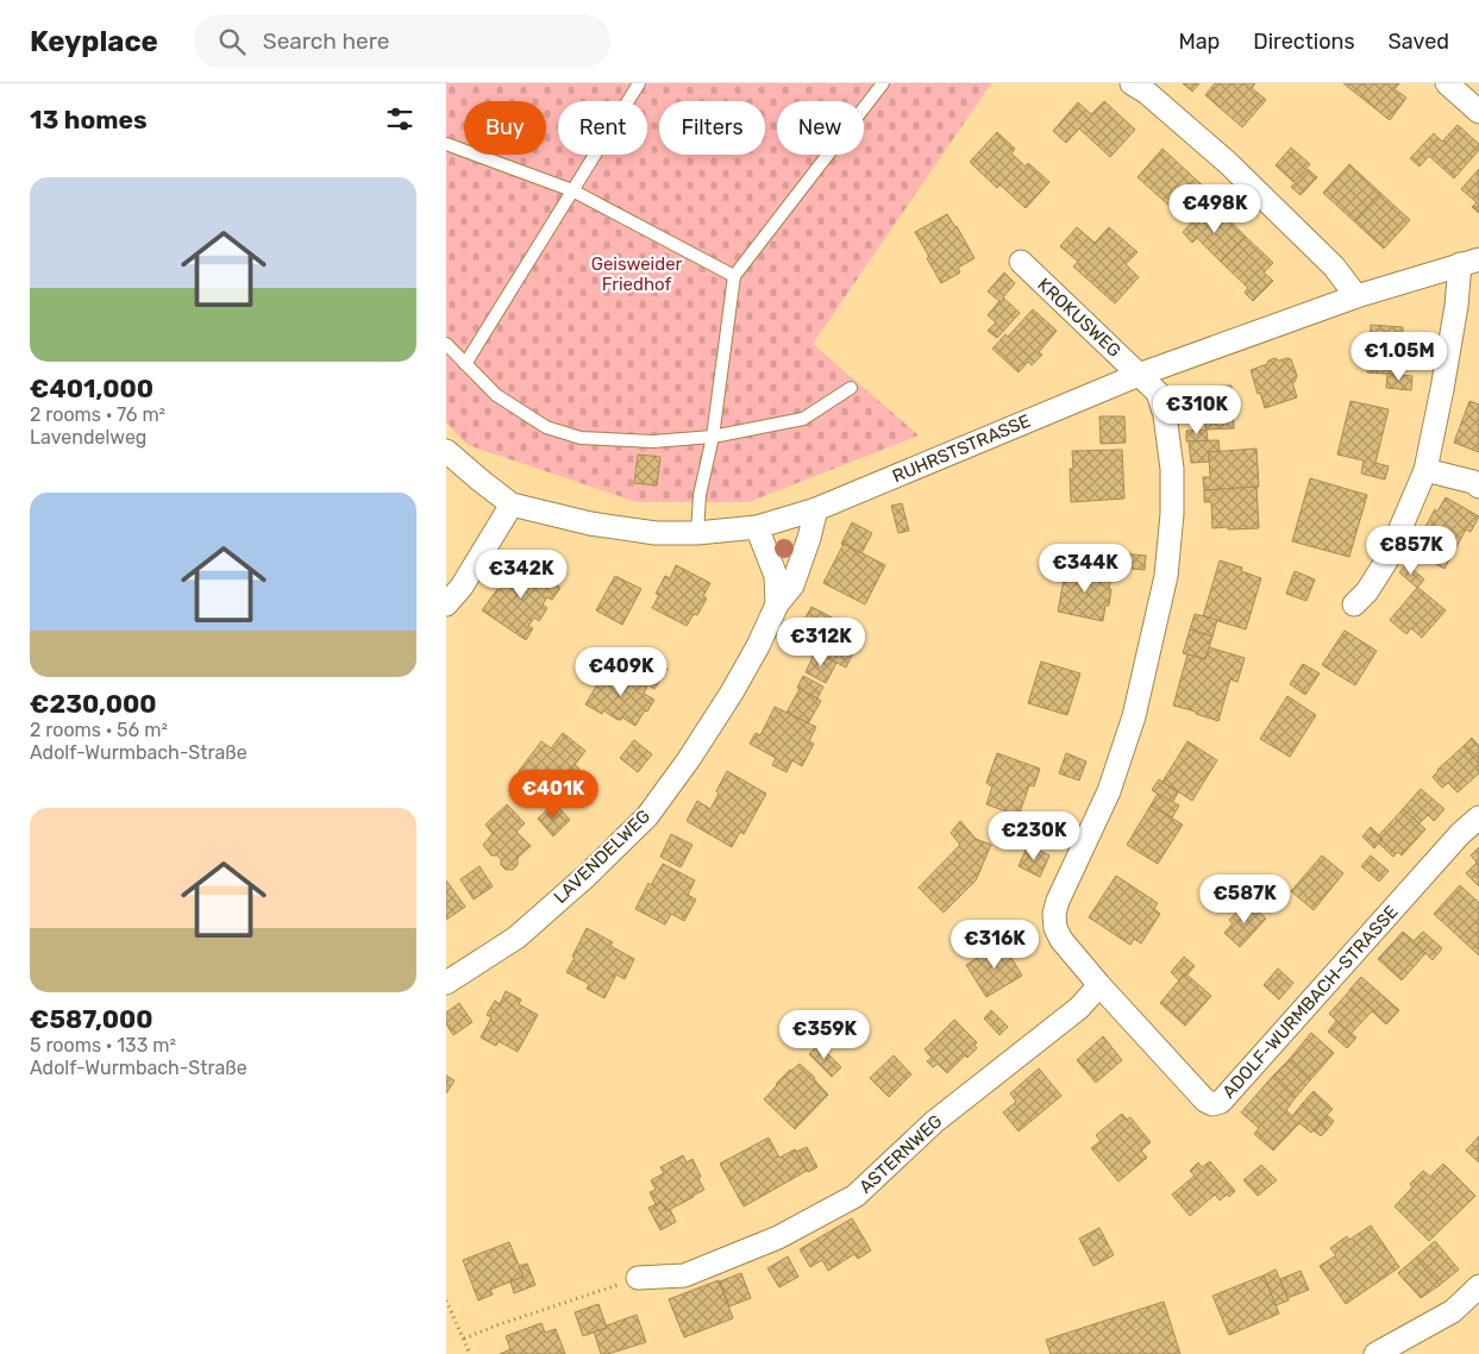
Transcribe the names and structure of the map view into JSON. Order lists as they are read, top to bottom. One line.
{"streets":{"street":["KROKUSWEG","RUHRSTSTRASSE","LAVENDELWEG","ADOLF-WURMBACH-STRASSE","ASTERNWEG"]},"crossings":[["KROKUSWEG","RUHRSTSTRASSE"],["KROKUSWEG","ADOLF-WURMBACH-STRASSE"],["RUHRSTSTRASSE","LAVENDELWEG"],["RUHRSTSTRASSE","ADOLF-WURMBACH-STRASSE"],["ADOLF-WURMBACH-STRASSE","ASTERNWEG"]],"parks":["Geisweider Friedhof"],"page":{"header":"Keyplace","search":"Search here","nav":["Map","Directions","Saved"],"heading":"13 homes","chip":["Buy","Rent","Filters","New"],"list":[{"name":"€401,000","note":"2 rooms · 76 m² · Lavendelweg"},{"name":"€230,000","note":"2 rooms · 56 m² · Adolf-Wurmbach-Straße"},{"name":"€587,000","note":"5 rooms · 133 m² · Adolf-Wurmbach-Straße"}],"price":["€498K","€1.05M","€310K","€857K","€344K","€342K","€312K","€409K","€401K","€230K","€587K","€316K","€359K"]}}
